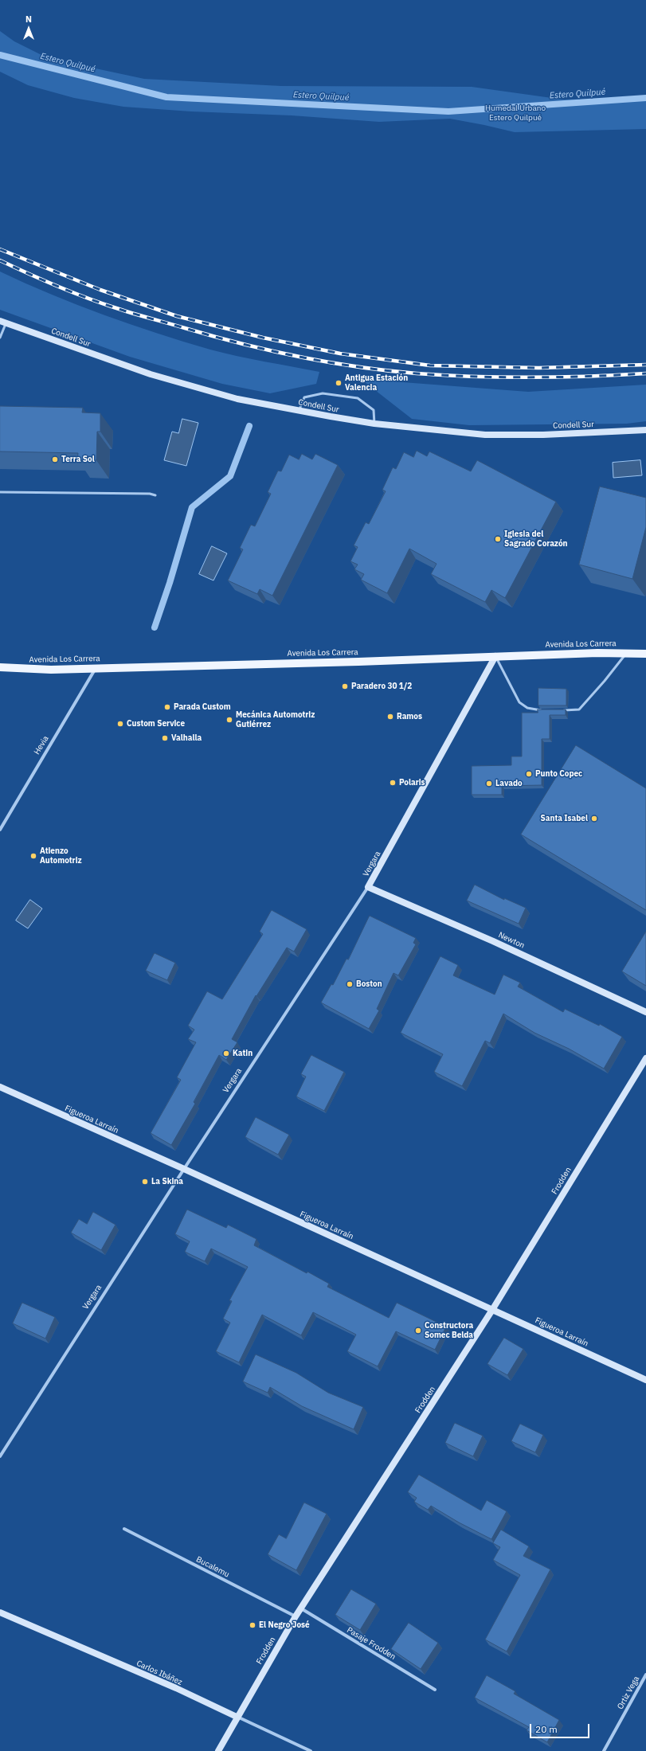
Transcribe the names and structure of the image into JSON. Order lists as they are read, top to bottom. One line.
{"streets":{"main road":["Avenida Los Carrera"],"street":["Condell Sur","Hevia","Vergara","Newton","Figueroa Larraín","Frodden","Bucalemu","Pasaje Frodden","Carlos Ibáñez","Ortiz Vega"]},"crossings":[["Avenida Los Carrera","Hevia"],["Avenida Los Carrera","Vergara"],["Vergara","Newton"],["Vergara","Figueroa Larraín"],["Figueroa Larraín","Frodden"],["Frodden","Bucalemu"],["Frodden","Pasaje Frodden"],["Frodden","Carlos Ibáñez"]],"water":["Estero Quilpué"],"parks":["Humedal Urbano Estero Quilpué"],"places":["Antigua Estación Valencia","Terra Sol","Iglesia del Sagrado Corazón","Paradero 30 1/2","Parada Custom","Ramos","Mecánica Automotriz Gutiérrez","Custom Service","Valhalla","Punto Copec","Polaris","Lavado","Santa Isabel","Atienzo Automotriz","Boston","Katin","La Skina","Constructora Somec Belda","El Negro José"],"scale_bar":"20 m","north":"top"}
